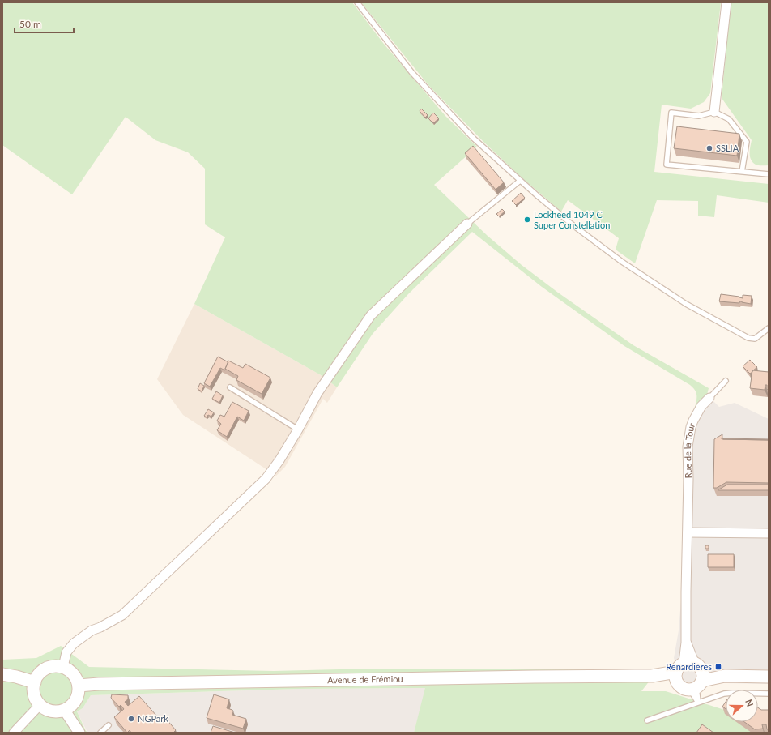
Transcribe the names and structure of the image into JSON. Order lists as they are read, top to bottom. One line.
{"streets":{"main road":["Avenue de Frémiou"],"street":["Rue de la Tour"]},"crossings":[["Rue de la Tour","Avenue de Frémiou"]],"places":{"other":["SSLIA","Lockheed 1049 C Super Constellation","NGPark"],"transit":["Renardières"]},"scale_bar":"50 m","north":"right"}
